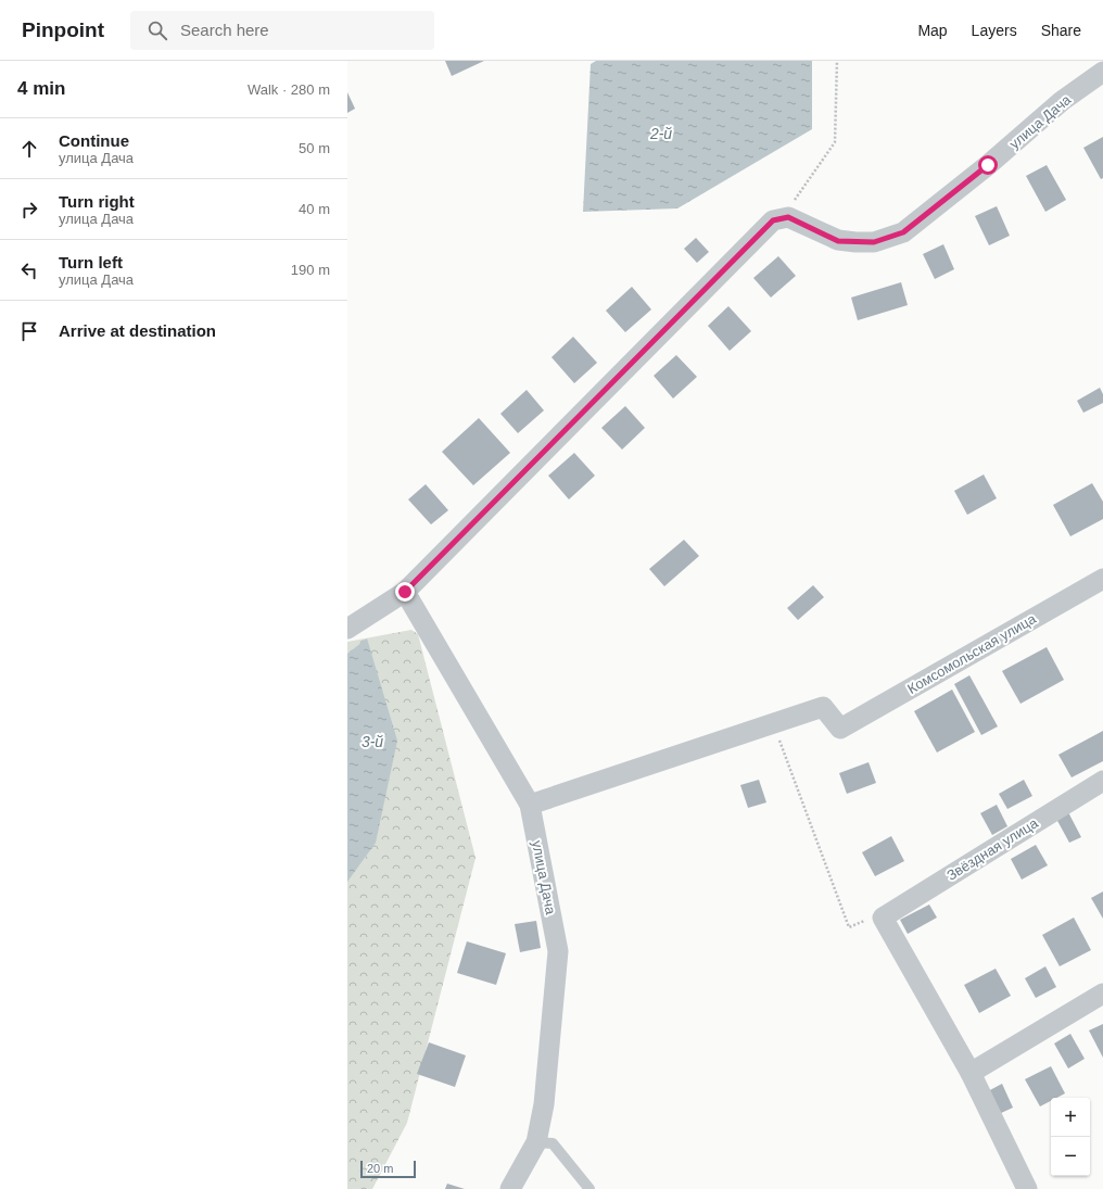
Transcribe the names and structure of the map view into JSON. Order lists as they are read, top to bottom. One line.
{"streets":{"street":["улица Дача","Комсомольская улица","Звёздная улица"]},"water":["2-й","3-й"],"scale_bar":"20 m","page":{"header":"Pinpoint","search":"Search here","nav":["Map","Layers","Share"],"heading":["4 min","Walk · 280 m"],"list":[["Continue","улица Дача","50 m"],["Turn right","улица Дача","40 m"],["Turn left","улица Дача","190 m"],"Arrive at destination"],"map_buttons":["+","−"],"scale":"20 m"}}
